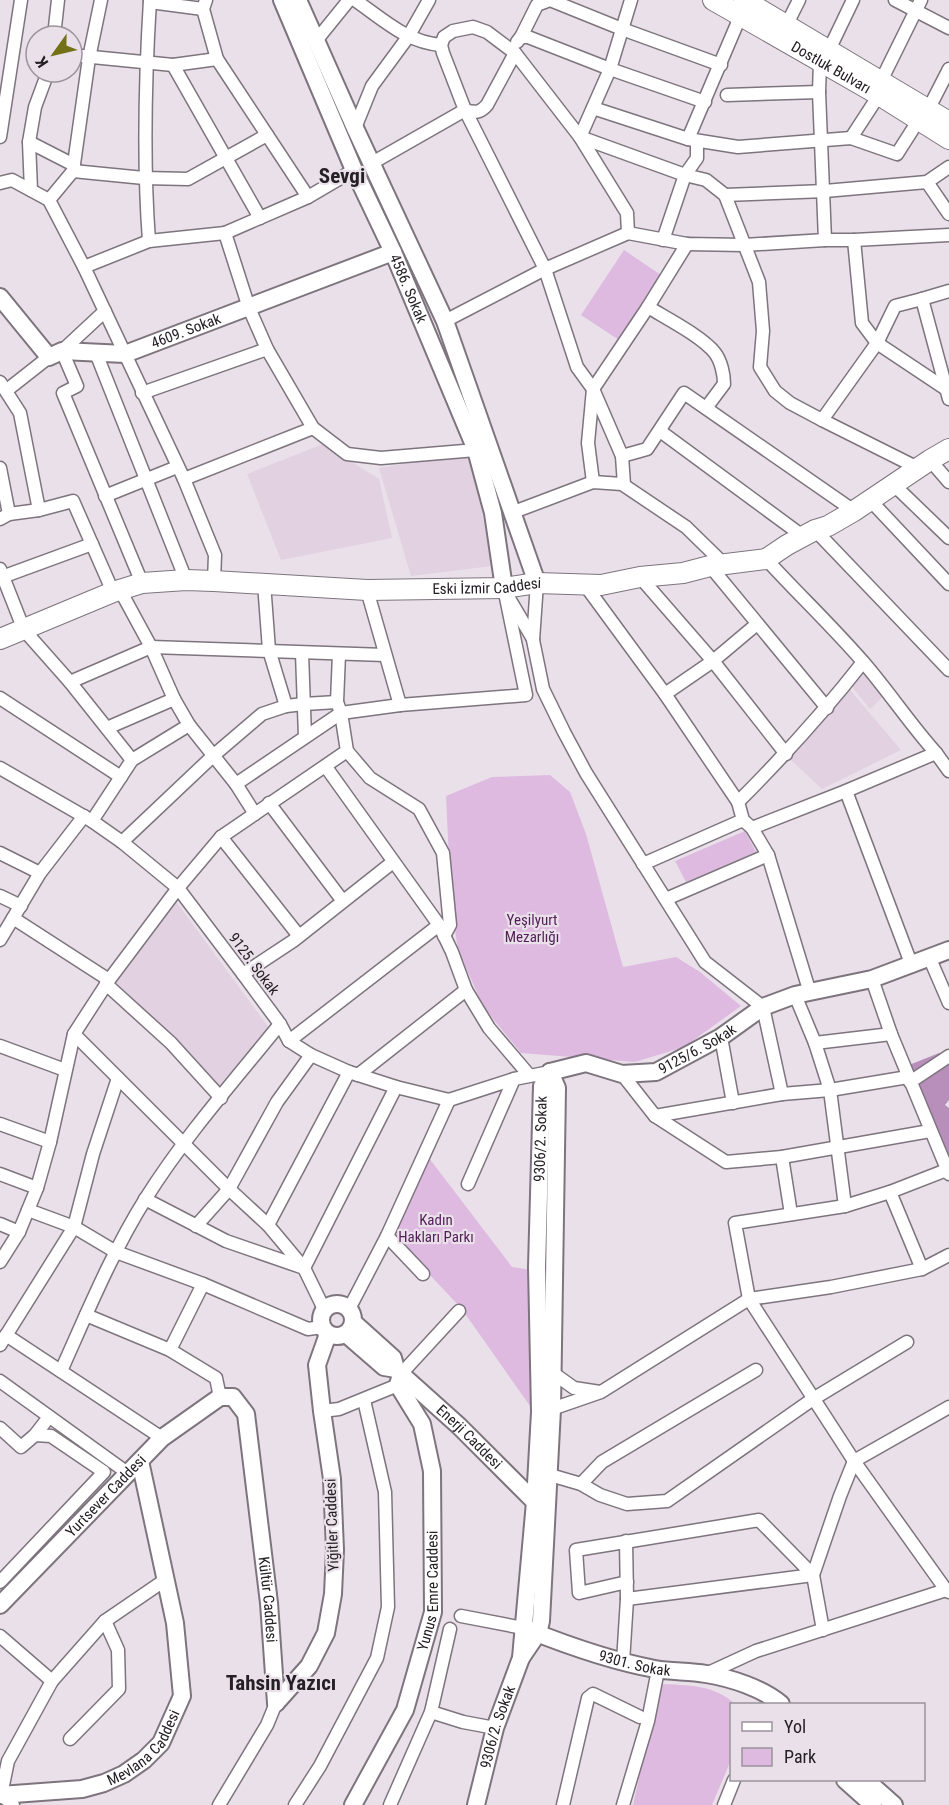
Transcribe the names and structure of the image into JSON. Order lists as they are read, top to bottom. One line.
{"streets":{"main road":["Dostluk Bulvarı","4586. Sokak","4609. Sokak","Eski İzmir Caddesi","9125/6. Sokak","9306/2. Sokak","Enerji Caddesi","Yurtsever Caddesi","Yiğitler Caddesi","Yunus Emre Caddesi","Kültür Caddesi","9301. Sokak","Mevlana Caddesi"],"street":["9125. Sokak"]},"crossings":[["4586. Sokak","4609. Sokak"],["4586. Sokak","Eski İzmir Caddesi"],["9125/6. Sokak","9306/2. Sokak"],["9306/2. Sokak","Enerji Caddesi"],["9306/2. Sokak","9301. Sokak"],["Enerji Caddesi","Yunus Emre Caddesi"],["Yurtsever Caddesi","Kültür Caddesi"],["Yurtsever Caddesi","Mevlana Caddesi"],["Yiğitler Caddesi","Kültür Caddesi"]],"districts":["Sevgi","Tahsin Yazıcı"],"parks":["Yeşilyurt Mezarlığı","Kadın Hakları Parkı"],"legend":["Yol","Park"],"north":"bottom left"}
